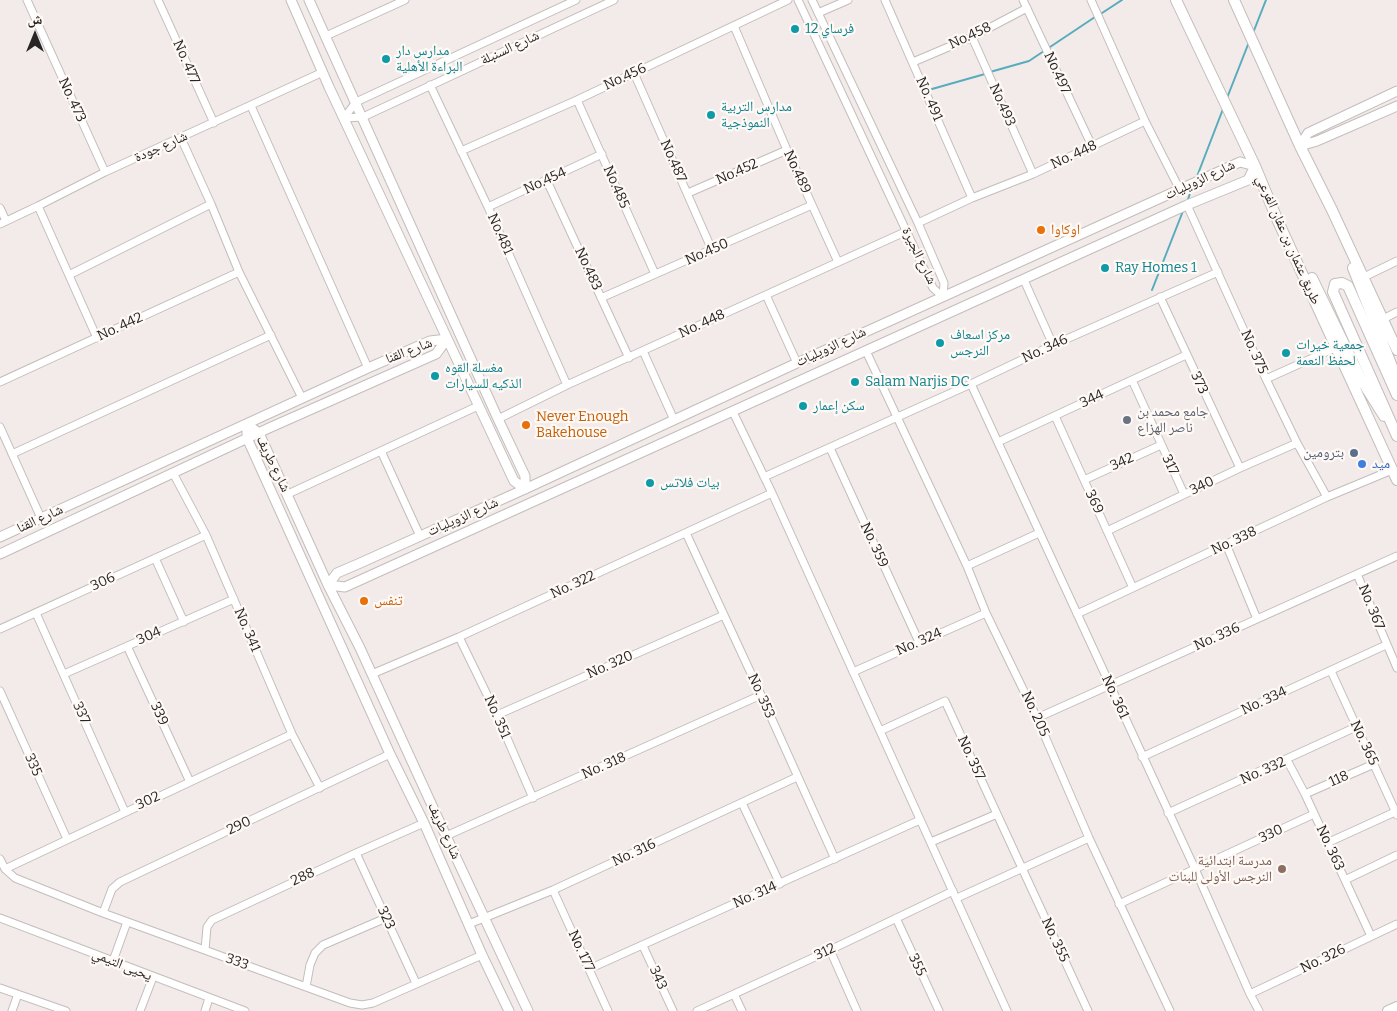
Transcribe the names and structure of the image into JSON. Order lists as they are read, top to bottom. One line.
{"streets":{"main road":["طريق عثمان بن عفان الفرعي"],"street":["No.458","شارع السنبلة","No. 477","No.497","No.456","No. 491","No. 473","No.493","شارع جودة","No. 448","No.487","No.452","No.489","شارع الزويليات","No.454","No.485","No.481","No.450","شارع الجيرة","No.483","No. 442","No. 346","شارع القنا","No. 375","373","344","342","شارع طريف","317","340","369","No. 338","No. 359","306","No. 322","No. 367","No. 341","304","No. 336","No. 324","No. 320","No. 353","No. 361","No. 334","337","339","No. 205","No. 351","No. 365","No. 357","335","No. 318","No. 332","118","302","290","330","No. 363","No. 316","288","No. 314","323","No. 355","No. 177","312","No. 326","333","يحيى التيمي","355","343"]},"crossings":[["No.458","No.497"],["No.458","No. 491"],["No.458","No.493"],["شارع السنبلة","No.481"],["No. 477","شارع جودة"],["No.497","No. 448"],["No.456","No.487"],["No.456","No.489"],["No.456","No.485"],["No.456","No.481"],["No. 491","No. 448"],["No. 473","شارع جودة"],["No.493","No. 448"],["No. 448","No.489"],["No. 448","No.481"],["No. 448","شارع الجيرة"],["No. 448","No.483"],["No.487","No.452"],["No.487","No.450"],["No.452","No.489"],["No.489","No.450"],["شارع الزويليات","طريق عثمان بن عفان الفرعي"],["شارع الزويليات","شارع الجيرة"],["شارع الزويليات","No. 375"],["شارع الزويليات","شارع طريف"],["شارع الزويليات","No. 205"],["No.454","No.485"],["No.454","No.481"],["No.454","No.483"],["No.485","No.450"],["طريق عثمان بن عفان الفرعي","No. 338"],["No.450","No.483"],["No. 346","No. 375"],["No. 346","373"],["No. 346","No. 359"],["No. 346","No. 361"],["No. 346","No. 205"],["شارع القنا","شارع طريف"],["شارع القنا","No. 341"],["No. 375","340"],["No. 375","No. 338"],["373","344"],["373","340"],["344","317"],["344","369"],["344","No. 361"],["342","317"],["342","369"],["شارع طريف","No. 322"],["شارع طريف","No. 318"],["شارع طريف","290"],["شارع طريف","No. 316"],["شارع طريف","288"],["شارع طريف","333"],["317","340"],["340","369"],["369","No. 338"],["No. 338","No. 361"],["No. 359","No. 324"],["306","No. 341"],["306","337"],["No. 322","No. 353"],["No. 322","No. 351"],["No. 367","No. 336"],["No. 367","No. 334"],["No. 341","304"],["No. 341","302"],["No. 341","290"],["304","337"],["304","339"],["No. 336","No. 361"],["No. 336","No. 205"],["No. 324","No. 205"],["No. 320","No. 353"],["No. 320","No. 351"],["No. 353","No. 318"],["No. 353","No. 316"],["No. 353","No. 314"],["No. 361","No. 334"],["No. 361","No. 332"],["No. 361","330"],["No. 361","No. 326"],["No. 334","No. 365"],["337","302"],["339","302"],["No. 205","330"],["No. 351","No. 318"],["No. 365","No. 332"],["No. 365","118"],["No. 357","No. 355"],["335","302"],["No. 332","No. 363"],["118","No. 363"],["302","333"],["290","333"],["330","No. 363"],["No. 363","No. 326"],["No. 316","No. 177"],["288","323"],["288","333"],["No. 314","No. 177"],["No. 314","343"],["323","333"],["312","355"]],"places":["فرساي 12","مدارس دار البراءة الأهلية","مدارس التربية النموذجية","اوكاوا","Ray Homes 1","مركز اسعاف النرجس","جمعية خيرات لحفظ النعمة","مغسلة القوه الذكيه للسيارات","Salam Narjis DC","سكن إعمار","جامع محمد بن ناصر الهزاع","Never Enough Bakehouse","بترومين","ميد","بيات فلاتس","تنفس","مدرسة ابتدائية النرجس الأولى للبنات"],"north":"top"}
